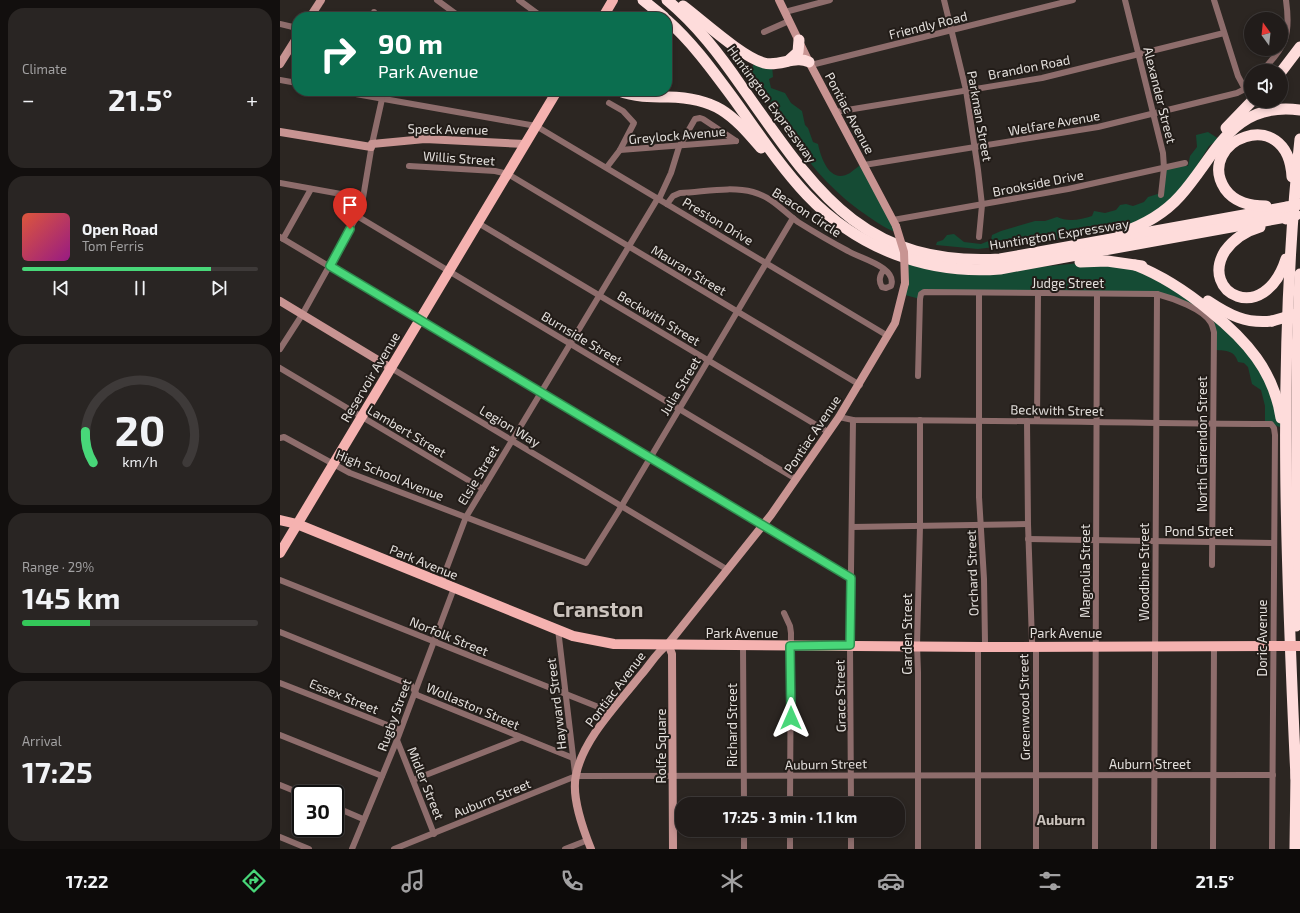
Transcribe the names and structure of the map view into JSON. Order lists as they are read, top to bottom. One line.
{"streets":{"highway":["Huntington Expressway"],"main road":["Pontiac Avenue","Speck Avenue","Reservoir Avenue","Legion Way","Park Avenue","Rolfe Square"],"street":["Friendly Road","Brandon Road","Alexander Street","Parkman Street","Welfare Avenue","Greylock Avenue","Willis Street","Brookside Drive","Beacon Circle","Preston Drive","Mauran Street","Judge Street","Beckwith Street","Burnside Street","Julia Street","Lambert Street","North Ciarendon Street","High School Avenue","Elsie Street","Pond Street","Magnolia Street","Woodbine Street","Orchard Street","Garden Street","Norfolk Street","Doric Avenue","Essex Street","Grace Street","Hayward Street","Wollaston Street","Greenwood Street","Rugby Street","Richard Street","Auburn Street","Midler Street"]},"crossings":[["Friendly Road","Pontiac Avenue"],["Friendly Road","Parkman Street"],["Brandon Road","Alexander Street"],["Brandon Road","Pontiac Avenue"],["Brandon Road","Parkman Street"],["Alexander Street","Welfare Avenue"],["Alexander Street","Brookside Drive"],["Pontiac Avenue","Welfare Avenue"],["Pontiac Avenue","Brookside Drive"],["Pontiac Avenue","Preston Drive"],["Pontiac Avenue","Mauran Street"],["Pontiac Avenue","Beckwith Street"],["Pontiac Avenue","Burnside Street"],["Pontiac Avenue","Legion Way"],["Pontiac Avenue","Park Avenue"],["Pontiac Avenue","Norfolk Street"],["Pontiac Avenue","Hayward Street"],["Pontiac Avenue","Rolfe Square"],["Pontiac Avenue","Auburn Street"],["Parkman Street","Welfare Avenue"],["Parkman Street","Brookside Drive"],["Speck Avenue","Reservoir Avenue"],["Greylock Avenue","Preston Drive"],["Greylock Avenue","Elsie Street"],["Willis Street","Mauran Street"],["Willis Street","Reservoir Avenue"],["Beacon Circle","Preston Drive"],["Beacon Circle","Julia Street"],["Preston Drive","Reservoir Avenue"],["Preston Drive","Julia Street"],["Preston Drive","Elsie Street"],["Mauran Street","Reservoir Avenue"],["Mauran Street","Julia Street"],["Mauran Street","Elsie Street"],["Judge Street","North Ciarendon Street"],["Judge Street","Magnolia Street"],["Judge Street","Woodbine Street"],["Judge Street","Orchard Street"],["Beckwith Street","Reservoir Avenue"],["Beckwith Street","Julia Street"],["Beckwith Street","North Ciarendon Street"],["Beckwith Street","Elsie Street"],["Beckwith Street","Magnolia Street"],["Beckwith Street","Woodbine Street"],["Beckwith Street","Orchard Street"],["Beckwith Street","Garden Street"],["Beckwith Street","Doric Avenue"],["Beckwith Street","Grace Street"],["Beckwith Street","Greenwood Street"],["Burnside Street","Reservoir Avenue"],["Burnside Street","Julia Street"],["Burnside Street","Elsie Street"],["Reservoir Avenue","Legion Way"],["Reservoir Avenue","Lambert Street"],["Reservoir Avenue","High School Avenue"],["Reservoir Avenue","Park Avenue"],["Julia Street","Legion Way"],["Julia Street","High School Avenue"],["Legion Way","Elsie Street"],["Lambert Street","Elsie Street"],["North Ciarendon Street","Pond Street"],["High School Avenue","Elsie Street"],["Elsie Street","Park Avenue"],["Pond Street","Magnolia Street"],["Pond Street","Woodbine Street"],["Pond Street","Doric Avenue"],["Pond Street","Greenwood Street"],["Park Avenue","Magnolia Street"],["Park Avenue","Woodbine Street"],["Park Avenue","Orchard Street"],["Park Avenue","Garden Street"],["Park Avenue","Doric Avenue"],["Park Avenue","Grace Street"],["Park Avenue","Hayward Street"],["Park Avenue","Greenwood Street"],["Park Avenue","Rugby Street"],["Park Avenue","Richard Street"],["Park Avenue","Rolfe Square"],["Magnolia Street","Auburn Street"],["Woodbine Street","Auburn Street"],["Orchard Street","Auburn Street"],["Garden Street","Auburn Street"],["Norfolk Street","Hayward Street"],["Norfolk Street","Rugby Street"],["Doric Avenue","Auburn Street"],["Essex Street","Rugby Street"],["Grace Street","Auburn Street"],["Hayward Street","Wollaston Street"],["Hayward Street","Auburn Street"],["Wollaston Street","Rugby Street"],["Greenwood Street","Auburn Street"],["Rugby Street","Midler Street"],["Richard Street","Auburn Street"],["Rolfe Square","Auburn Street"],["Auburn Street","Midler Street"]],"districts":["Cranston","Auburn"],"north":"top","page":{"tile":["Climate",["Range · 29%","145 km"],["Arrival","17:25"]],"turn":["90 m","Park Avenue"],"heat":["−","21.5°","+"],"song":["Open Road","Tom Ferris"],"limit":"30","trip":"17:25 · 3 min · 1.1 km","tabs":["17:22","21.5°"],"gauge":["20","km/h"]}}
